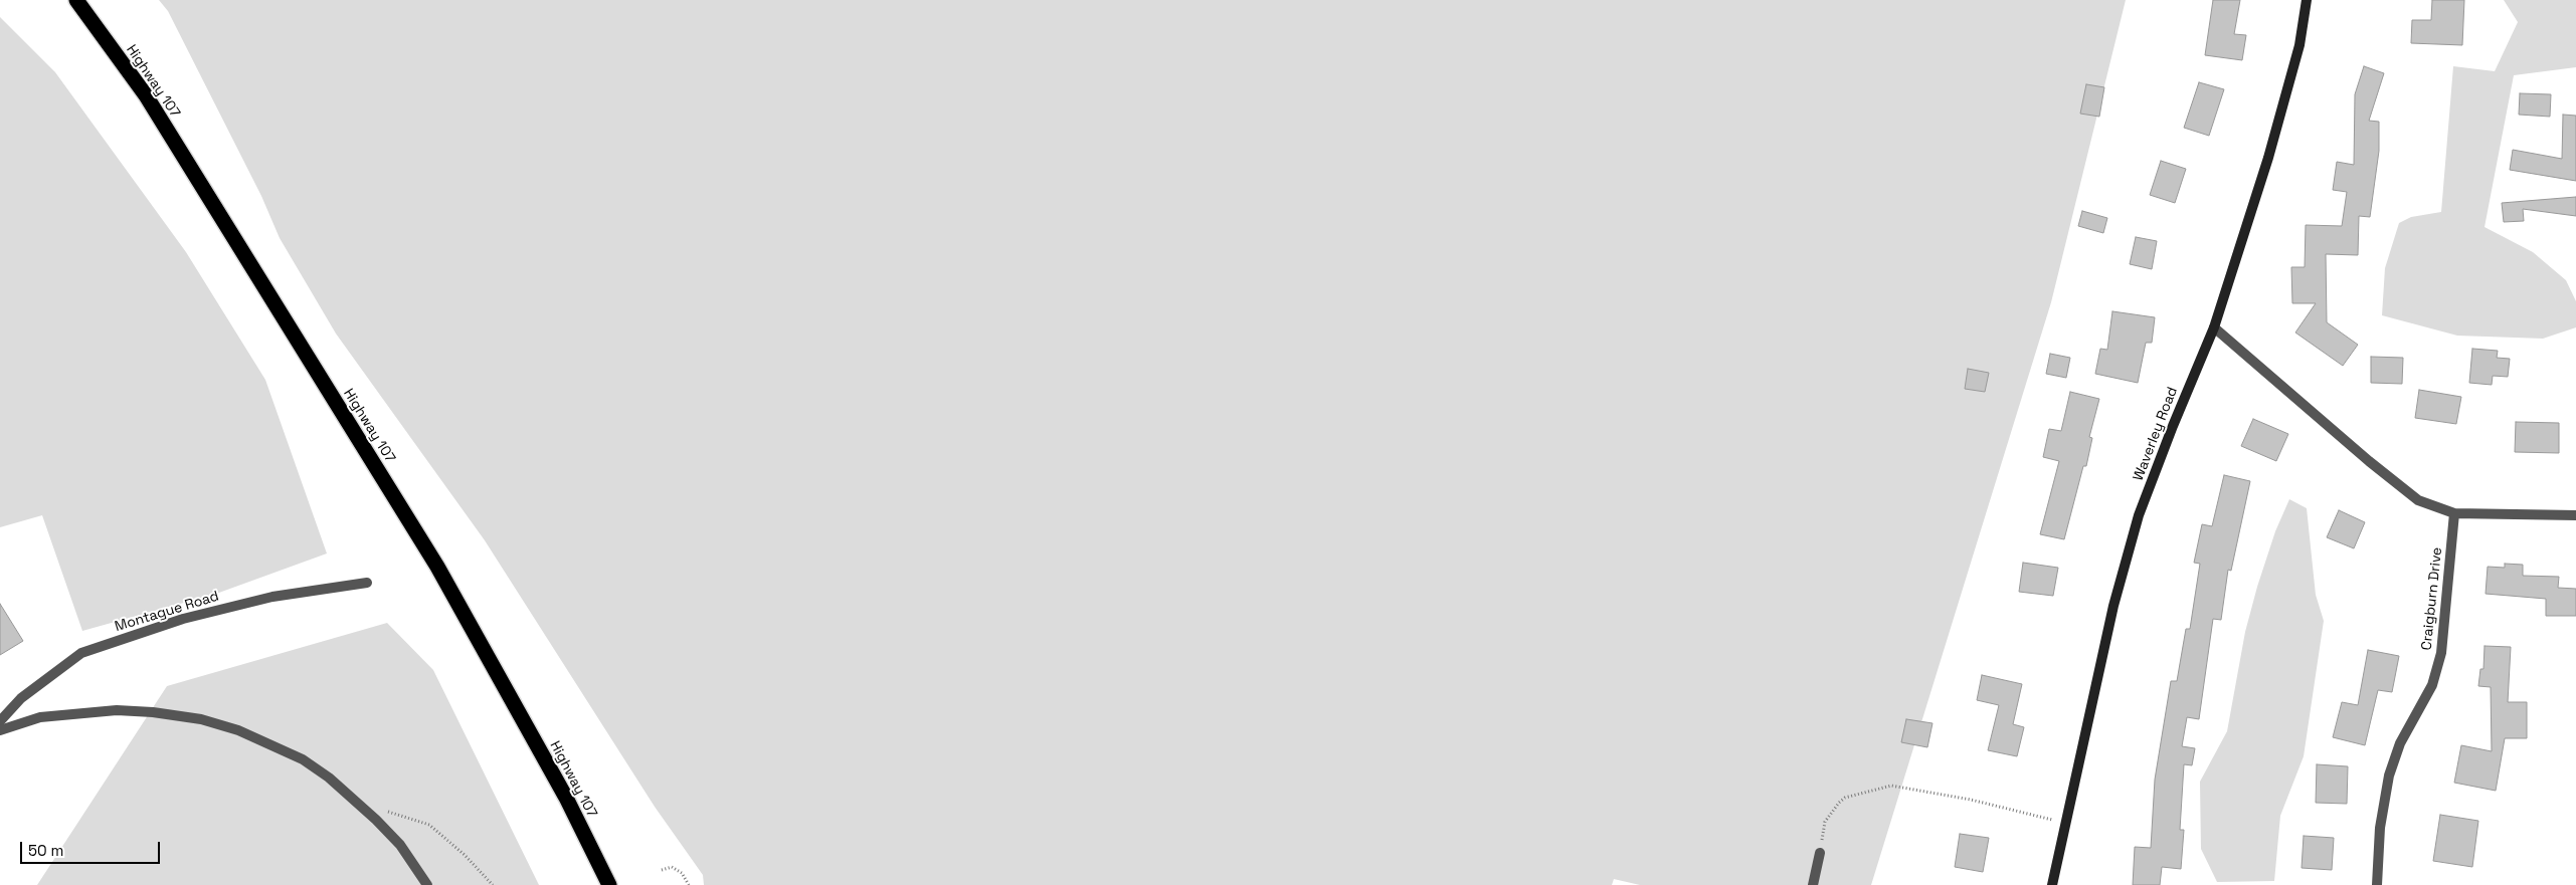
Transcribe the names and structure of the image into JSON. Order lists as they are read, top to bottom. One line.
{"streets":{"highway":["Highway 107"],"main road":["Waverley Road"],"street":["Craigburn Drive","Montague Road"]},"scale_bar":"50 m"}
